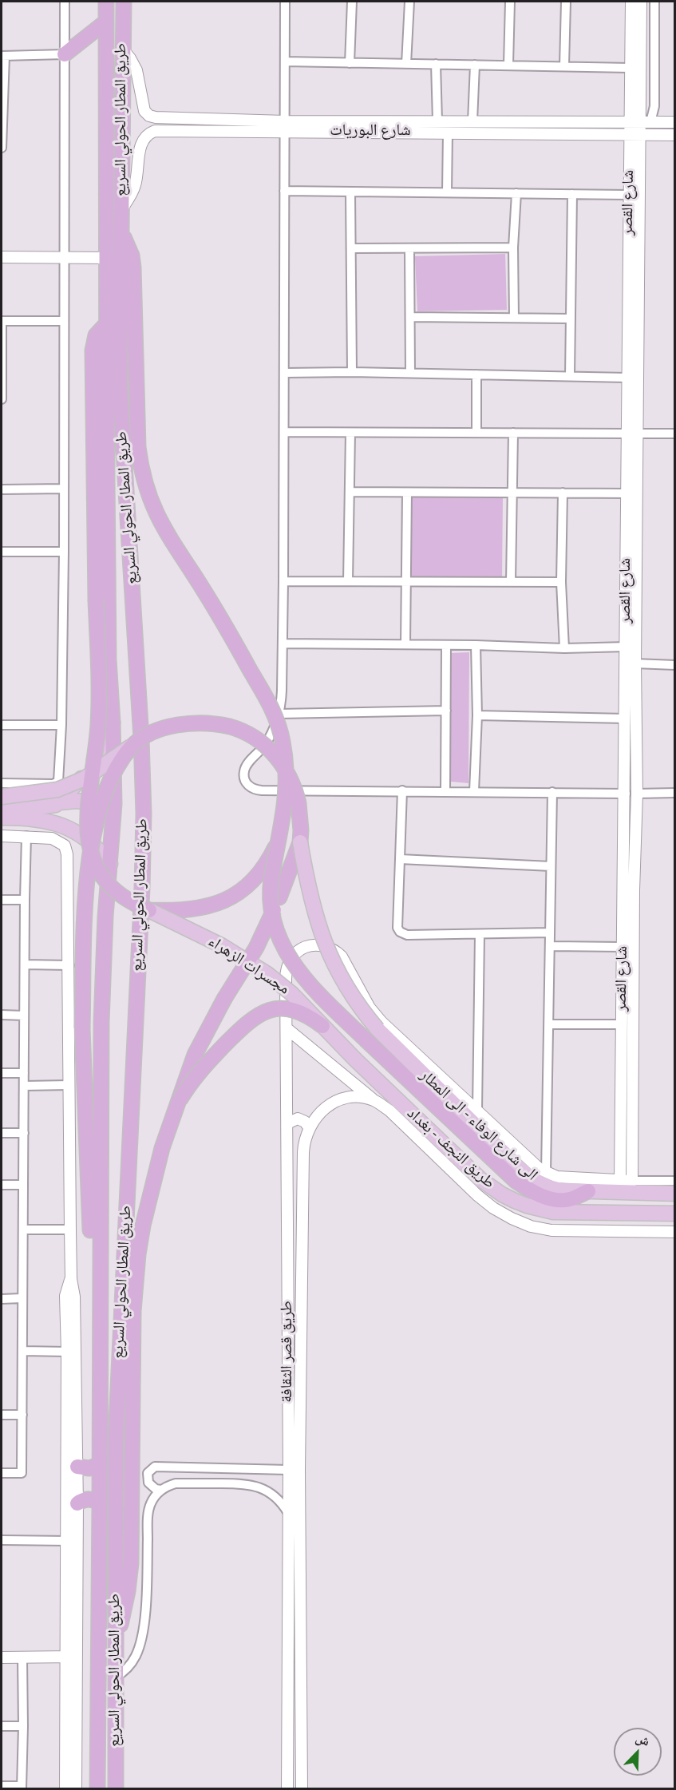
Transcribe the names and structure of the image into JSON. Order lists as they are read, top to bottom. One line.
{"streets":{"highway":["طريق المطار الحولي السريع"],"main road":["مجسرات الزهراء","الى شارع الوفاء - الى المطار","طريق النجف - بغداد"],"street":["شارع البوريات","شارع القصر","طريق قصر الثقافة"]},"crossings":[["طريق المطار الحولي السريع","شارع البوريات"],["شارع البوريات","شارع القصر"],["مجسرات الزهراء","طريق النجف - بغداد"]],"north":"top right"}
